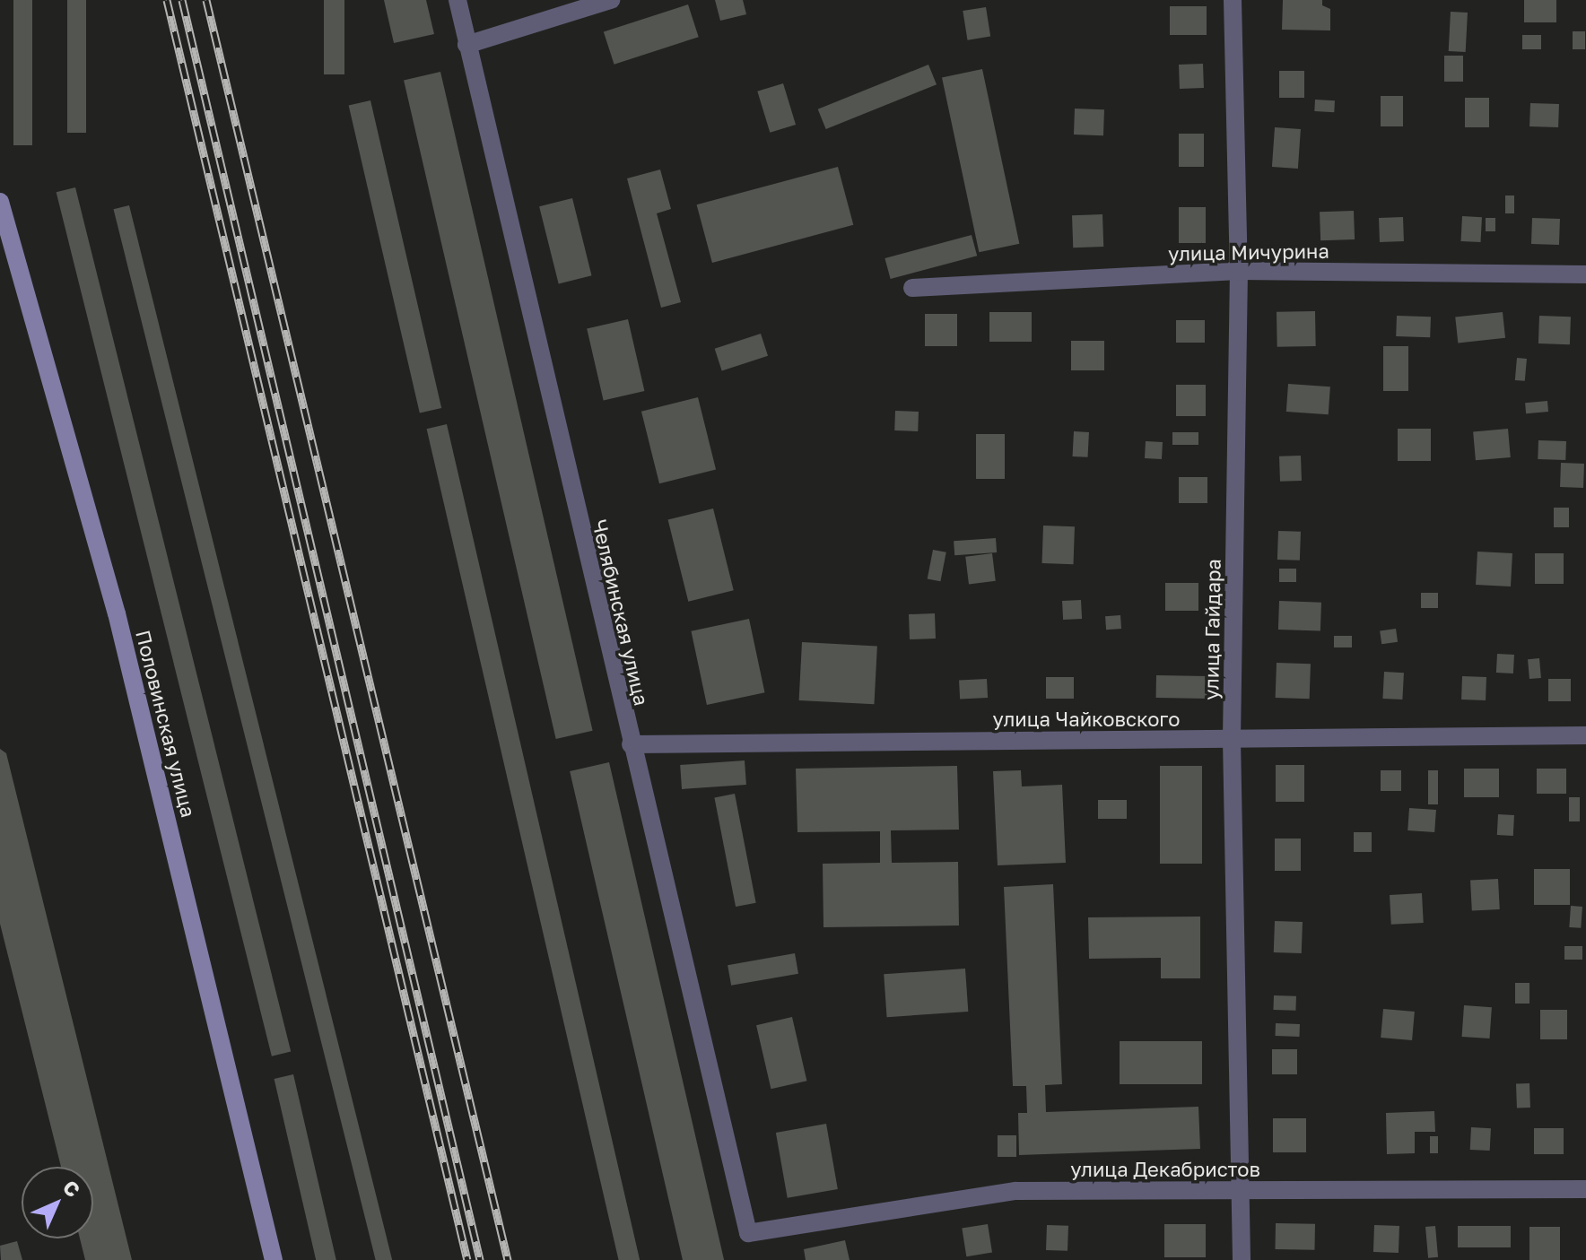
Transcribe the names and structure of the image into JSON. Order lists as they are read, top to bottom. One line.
{"streets":{"main road":["Половинская улица"],"street":["улица Мичурина","Челябинская улица","улица Гайдара","улица Чайковского","улица Декабристов"]},"crossings":[["улица Мичурина","улица Гайдара"],["Челябинская улица","улица Чайковского"],["Челябинская улица","улица Декабристов"],["улица Гайдара","улица Чайковского"],["улица Гайдара","улица Декабристов"]],"north":"top right"}
